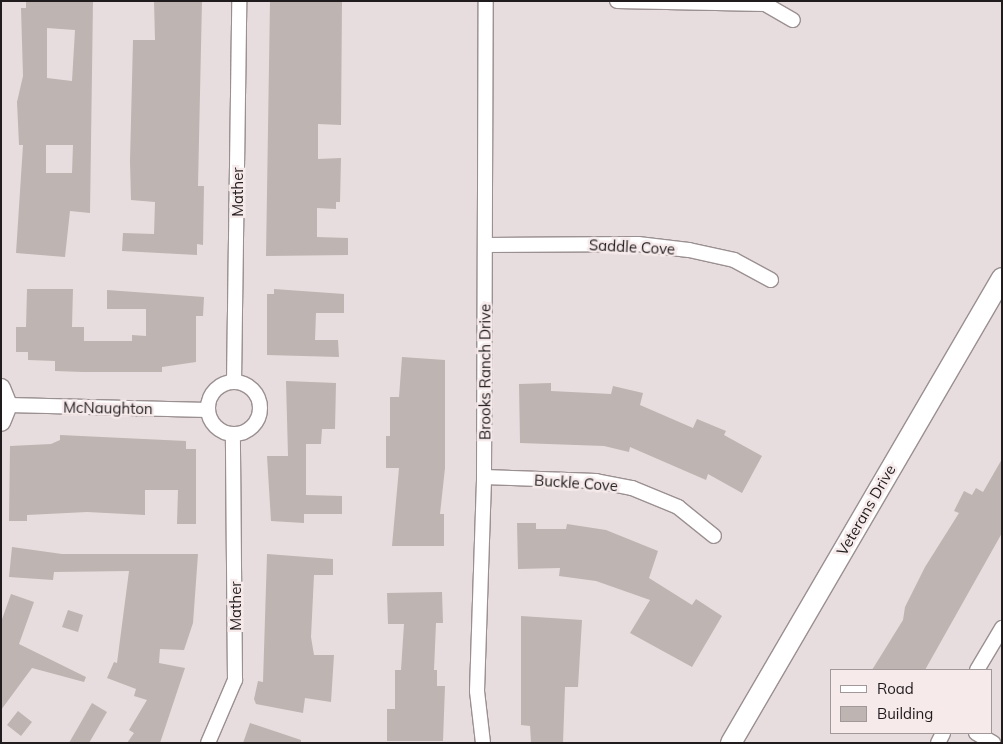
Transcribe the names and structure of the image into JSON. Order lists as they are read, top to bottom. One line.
{"streets":{"main road":["Veterans Drive"],"street":["Mather","Saddle Cove","Brooks Ranch Drive","McNaughton","Buckle Cove"]},"crossings":[["Mather","McNaughton"],["Saddle Cove","Brooks Ranch Drive"],["Brooks Ranch Drive","Buckle Cove"]],"legend":["Road","Building"]}
